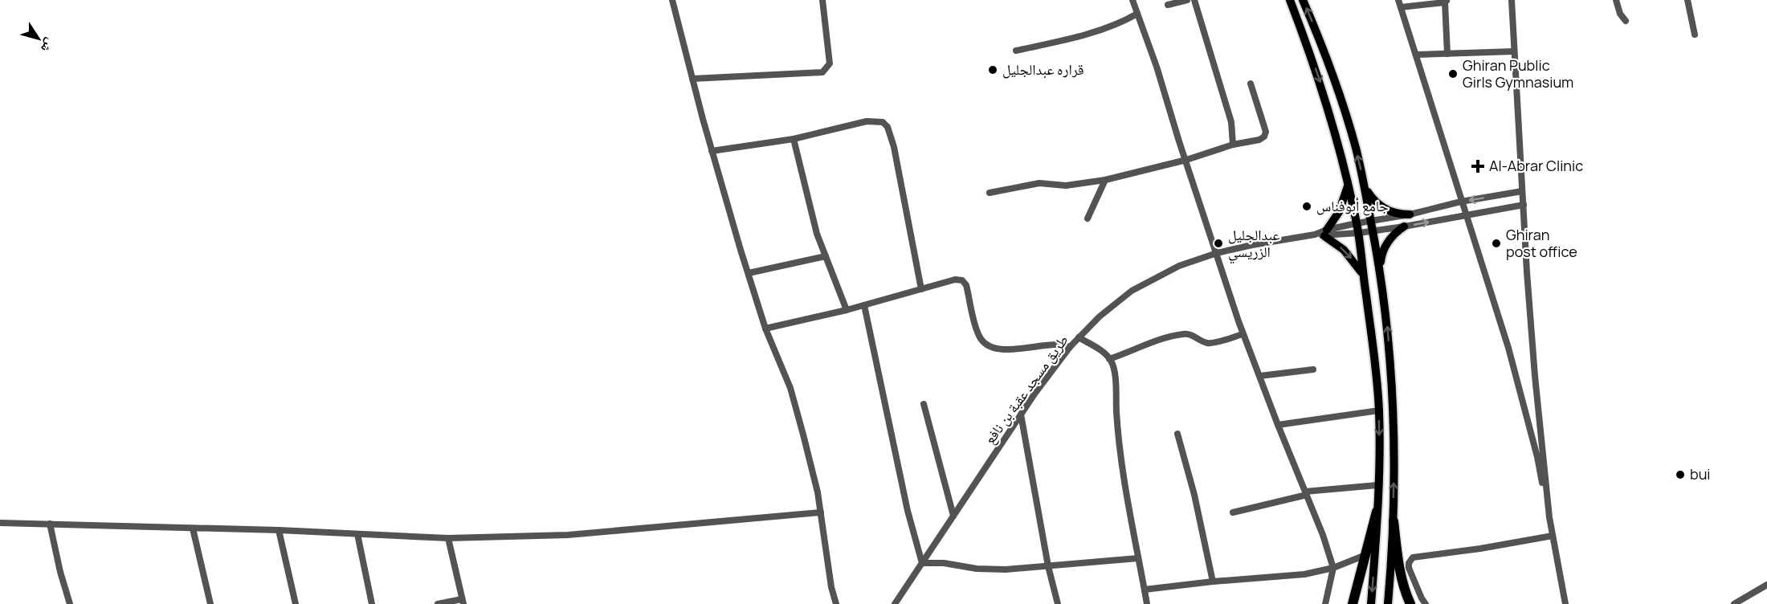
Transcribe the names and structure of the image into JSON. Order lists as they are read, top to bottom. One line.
{"streets":{"street":["طريق مسجد عقبة بن نافع"]},"places":{"other":["قراره عبدالجليل","Ghiran Public Girls Gymnasium","جامع أبوفناس","عبدالجليل الزريسي","Ghiran post office","bui"],"health":["Al-Abrar Clinic"]},"north":"bottom right"}
